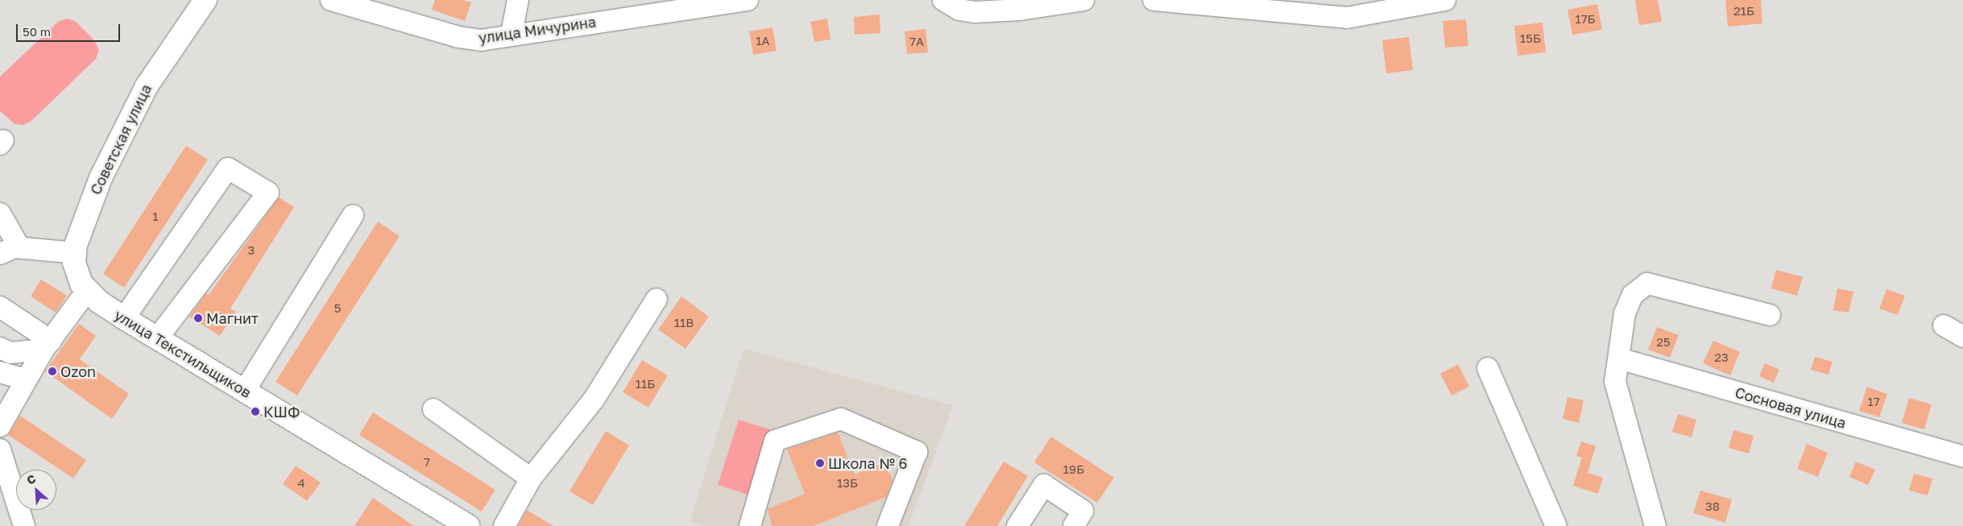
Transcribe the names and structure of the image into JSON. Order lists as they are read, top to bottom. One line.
{"streets":{"main road":["Советская улица","улица Текстильщиков"],"street":["улица Мичурина","Сосновая улица"]},"crossings":[["Советская улица","улица Текстильщиков"]],"places":["Магнит","Ozon","КШФ","Школа № 6"],"house_numbers":["21Б","17Б","15Б","1А","7А","1","3","5","11В","25","23","11Б","17","7","19Б","4","13Б","38"],"scale_bar":"50 m","north":"top left"}
